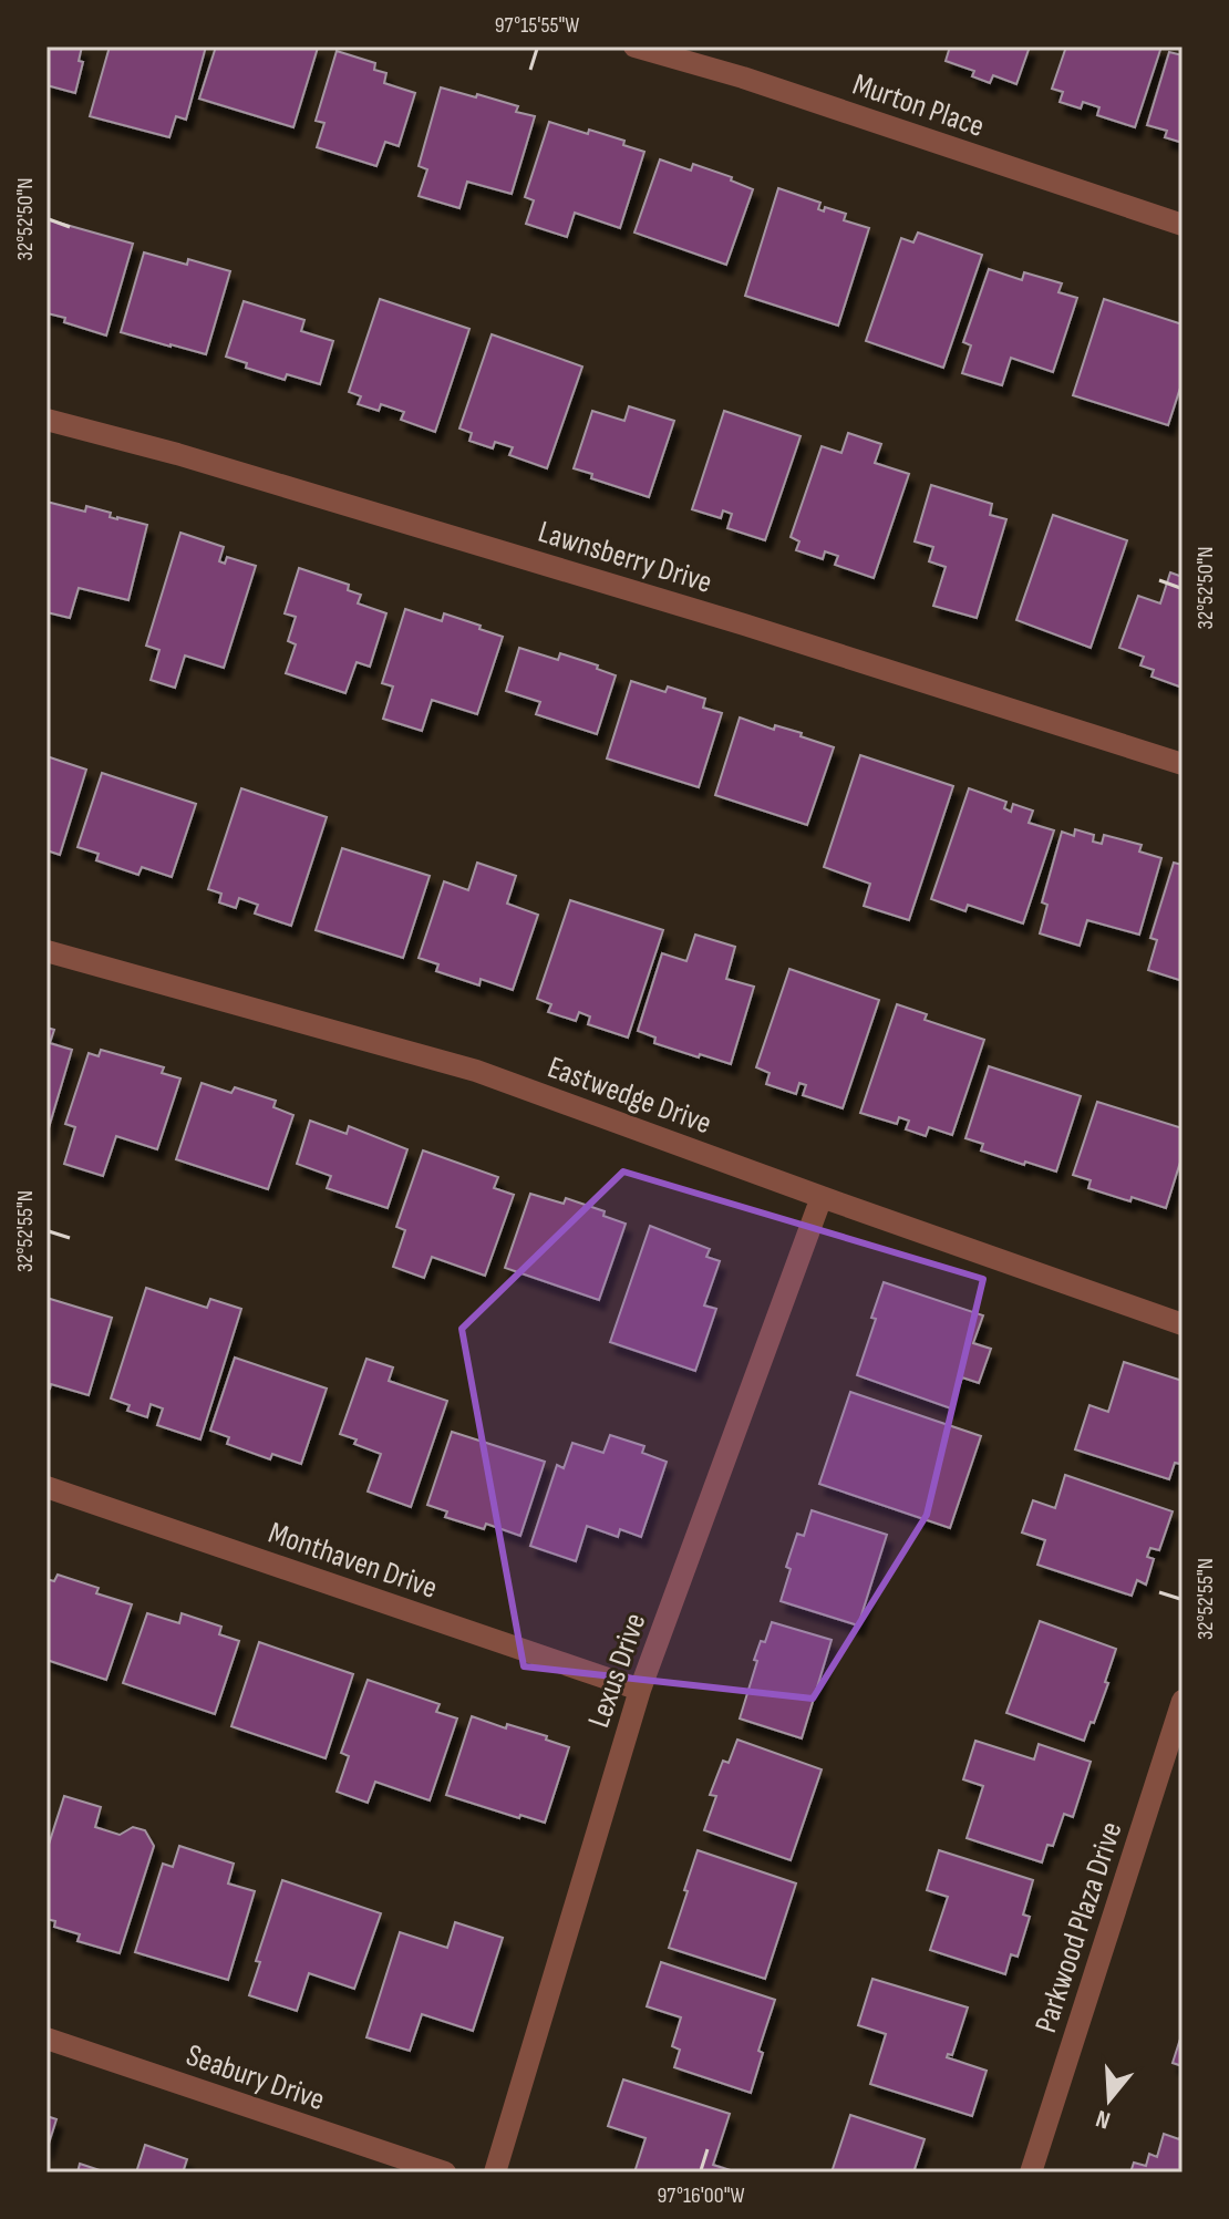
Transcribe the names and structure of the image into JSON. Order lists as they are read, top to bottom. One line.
{"streets":{"street":["Murton Place","Lawnsberry Drive","Eastwedge Drive","Monthaven Drive","Lexus Drive","Parkwood Plaza Drive","Seabury Drive"]},"crossings":[["Eastwedge Drive","Lexus Drive"],["Monthaven Drive","Lexus Drive"]],"north":"bottom","coordinates":["97°15'55\"W","32°52'50\"N","32°52'55\"N","97°16'00\"W"]}
